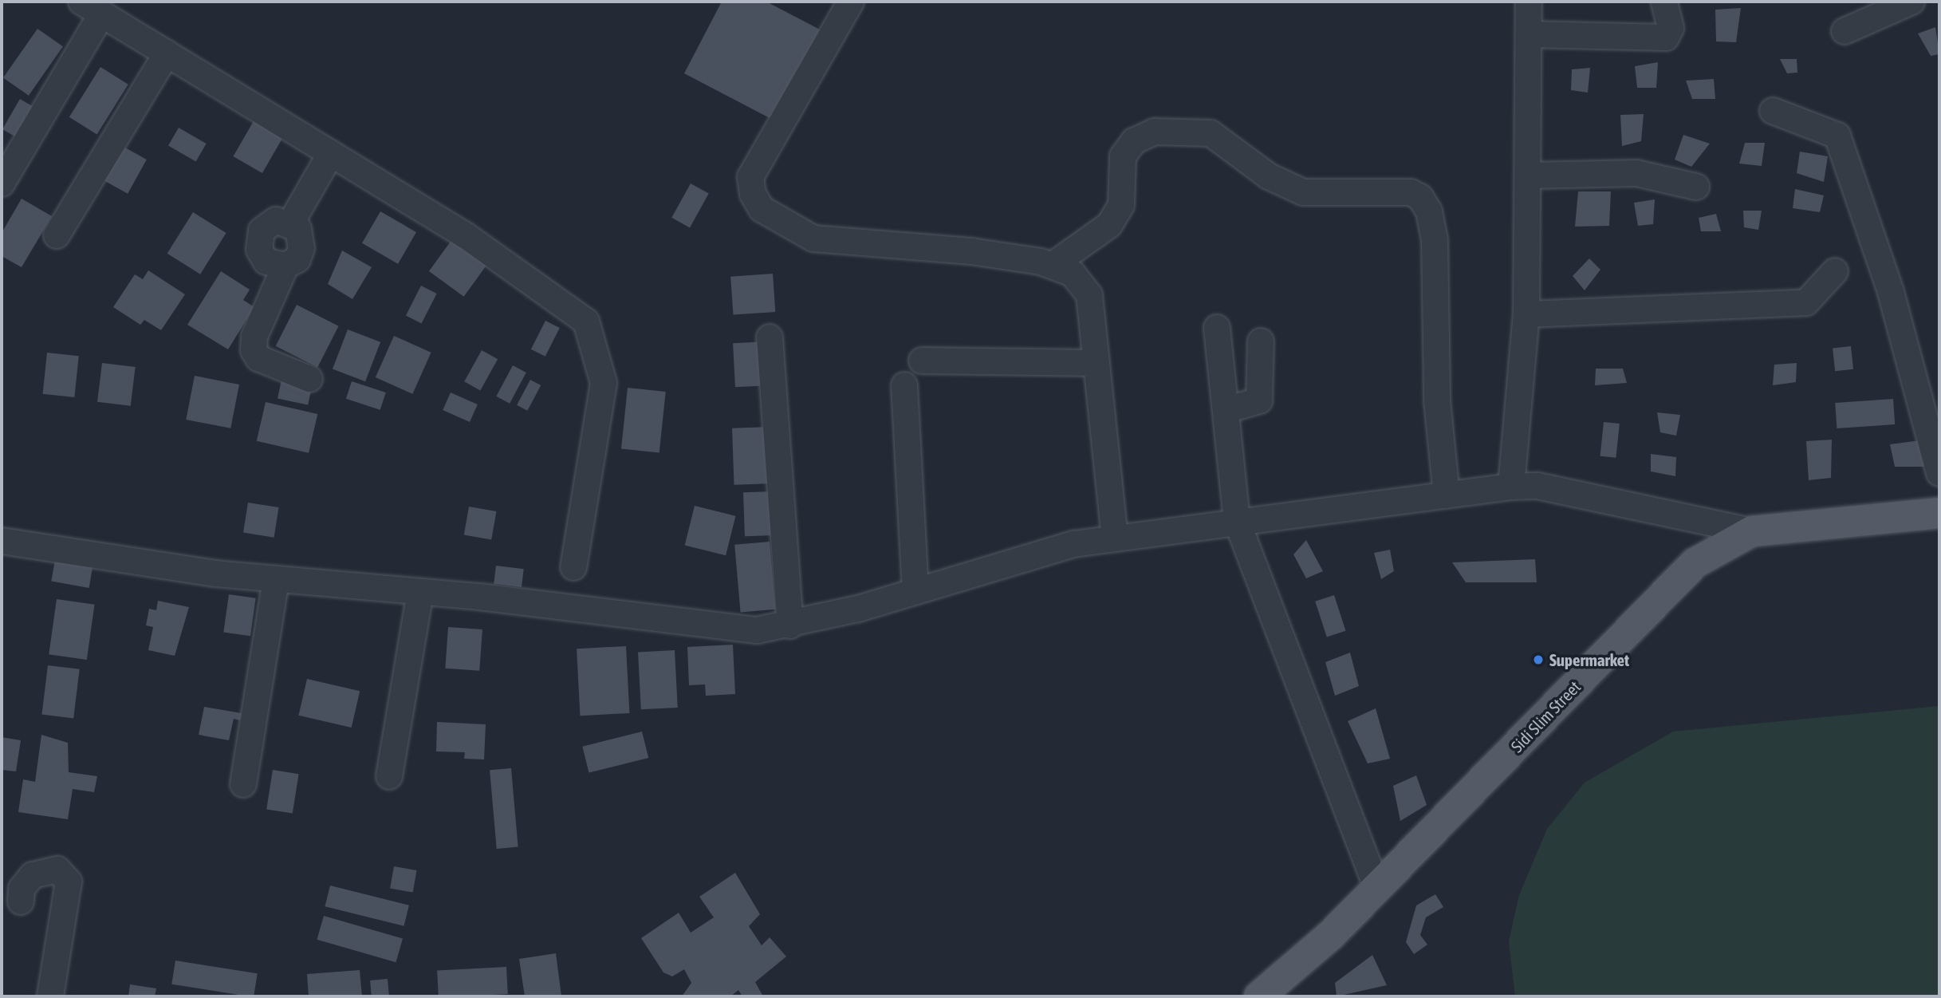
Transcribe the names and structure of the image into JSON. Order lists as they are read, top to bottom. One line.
{"streets":{"main road":["Sidi Slim Street"]},"places":["Supermarket"]}
